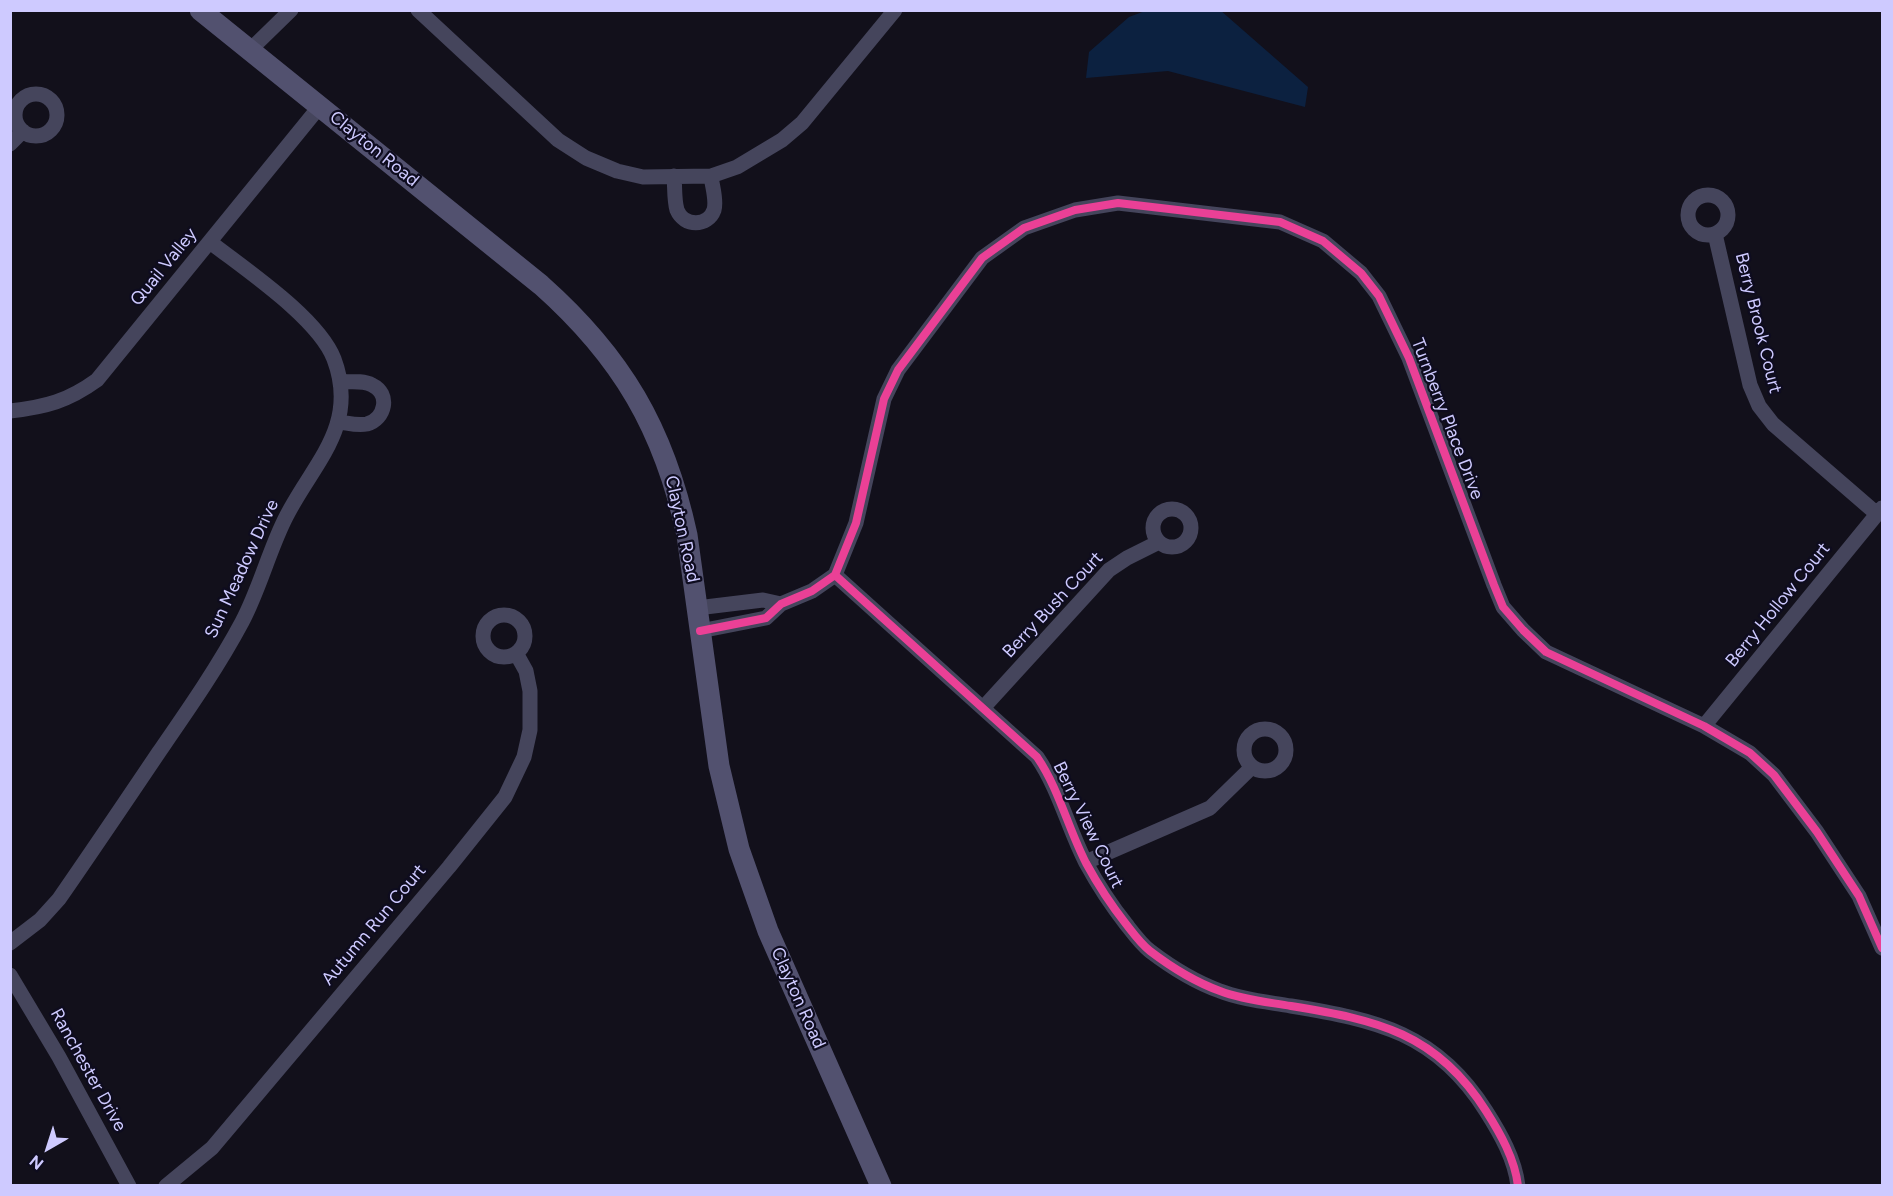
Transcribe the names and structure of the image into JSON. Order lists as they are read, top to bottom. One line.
{"streets":{"main road":["Clayton Road"],"street":["Quail Valley","Berry Brook Court","Turnberry Place Drive","Sun Meadow Drive","Berry Bush Court","Berry Hollow Court","Berry View Court","Autumn Run Court","Ranchester Drive"]},"crossings":[["Clayton Road","Quail Valley"],["Quail Valley","Sun Meadow Drive"],["Berry Brook Court","Berry Hollow Court"],["Turnberry Place Drive","Berry Hollow Court"],["Turnberry Place Drive","Berry View Court"],["Berry Bush Court","Berry View Court"]],"north":"bottom left"}
